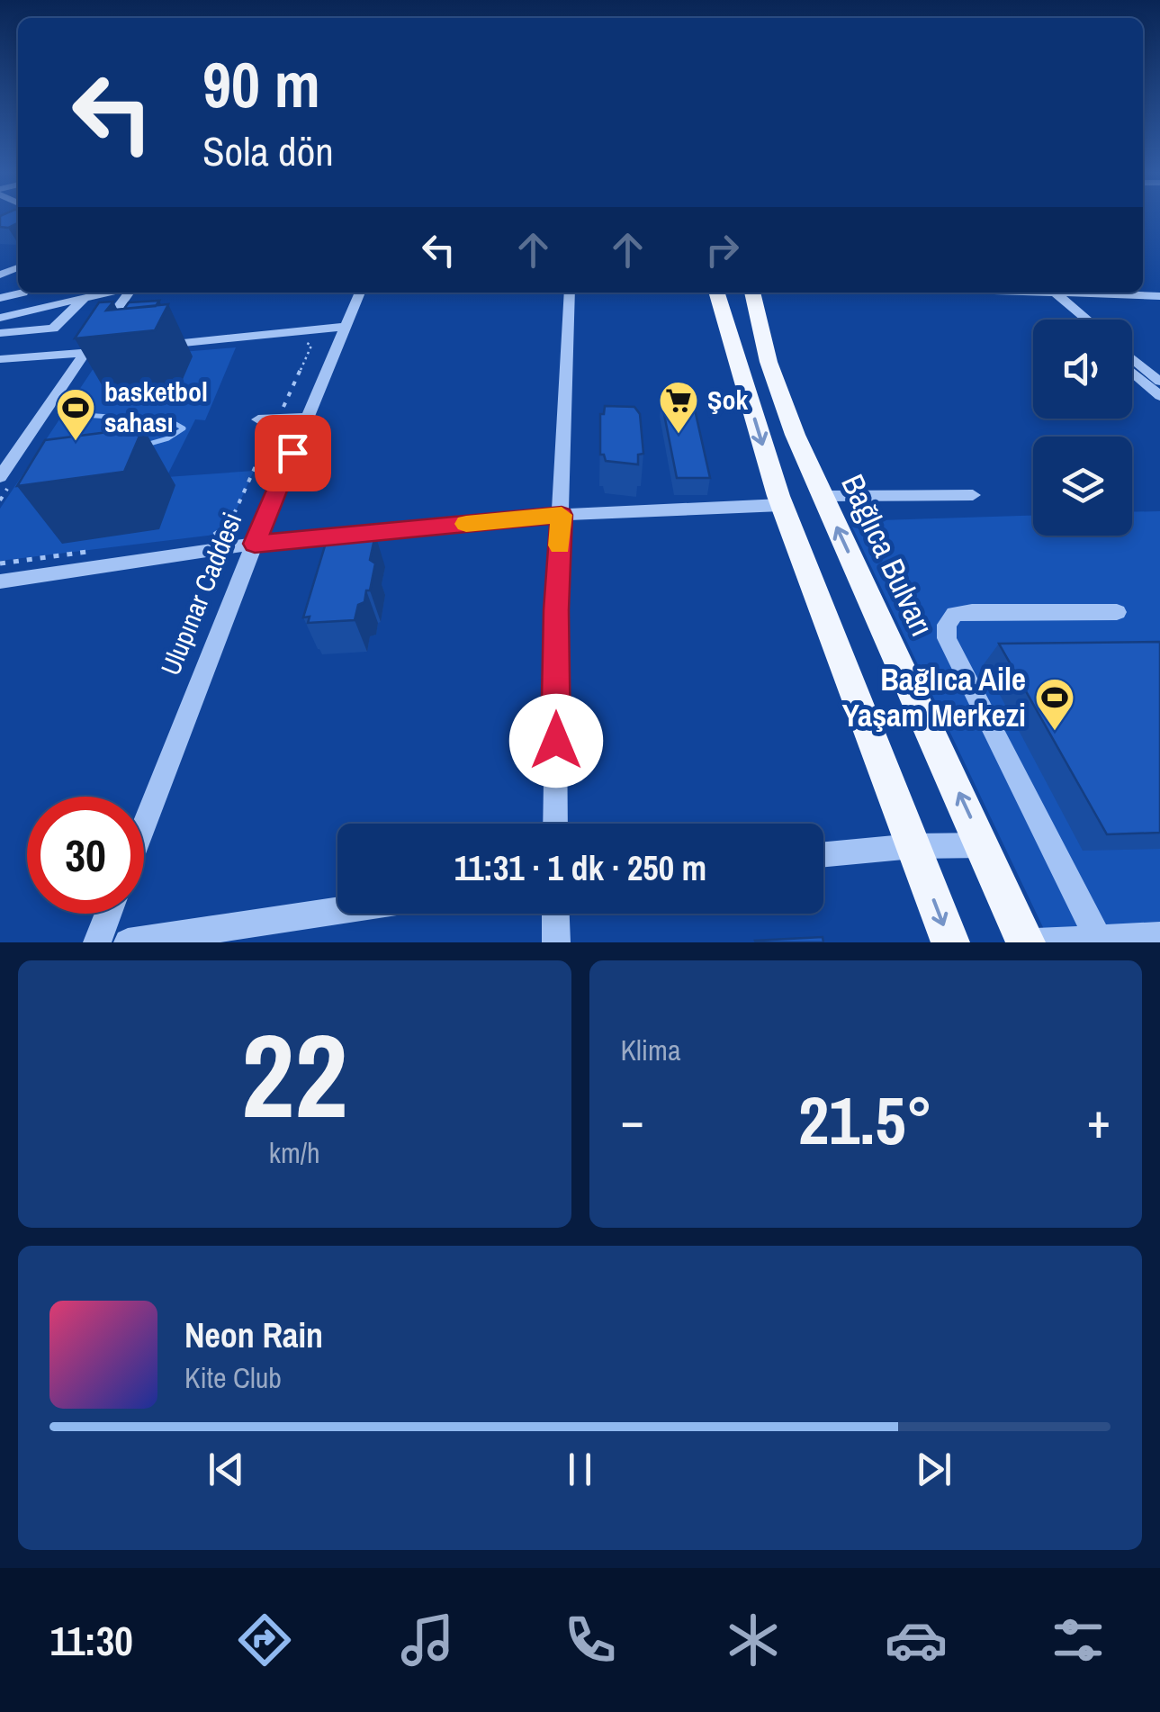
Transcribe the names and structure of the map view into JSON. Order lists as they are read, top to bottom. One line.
{"streets":{"main road":["Bağlıca Bulvarı"],"street":["Ulupınar Caddesi"]},"places":{"supermarket":["Şok"],"sports":["basketbol sahası","Bağlıca Aile Yaşam Merkezi"]},"page":{"turn":["90 m","Sola dön"],"limit":"30","trip":"11:31 · 1 dk · 250 m","tile":[["22","km/h"],"Klima"],"heat":["−","21.5°","+"],"song":["Neon Rain","Kite Club"],"tabs":"11:30"}}
